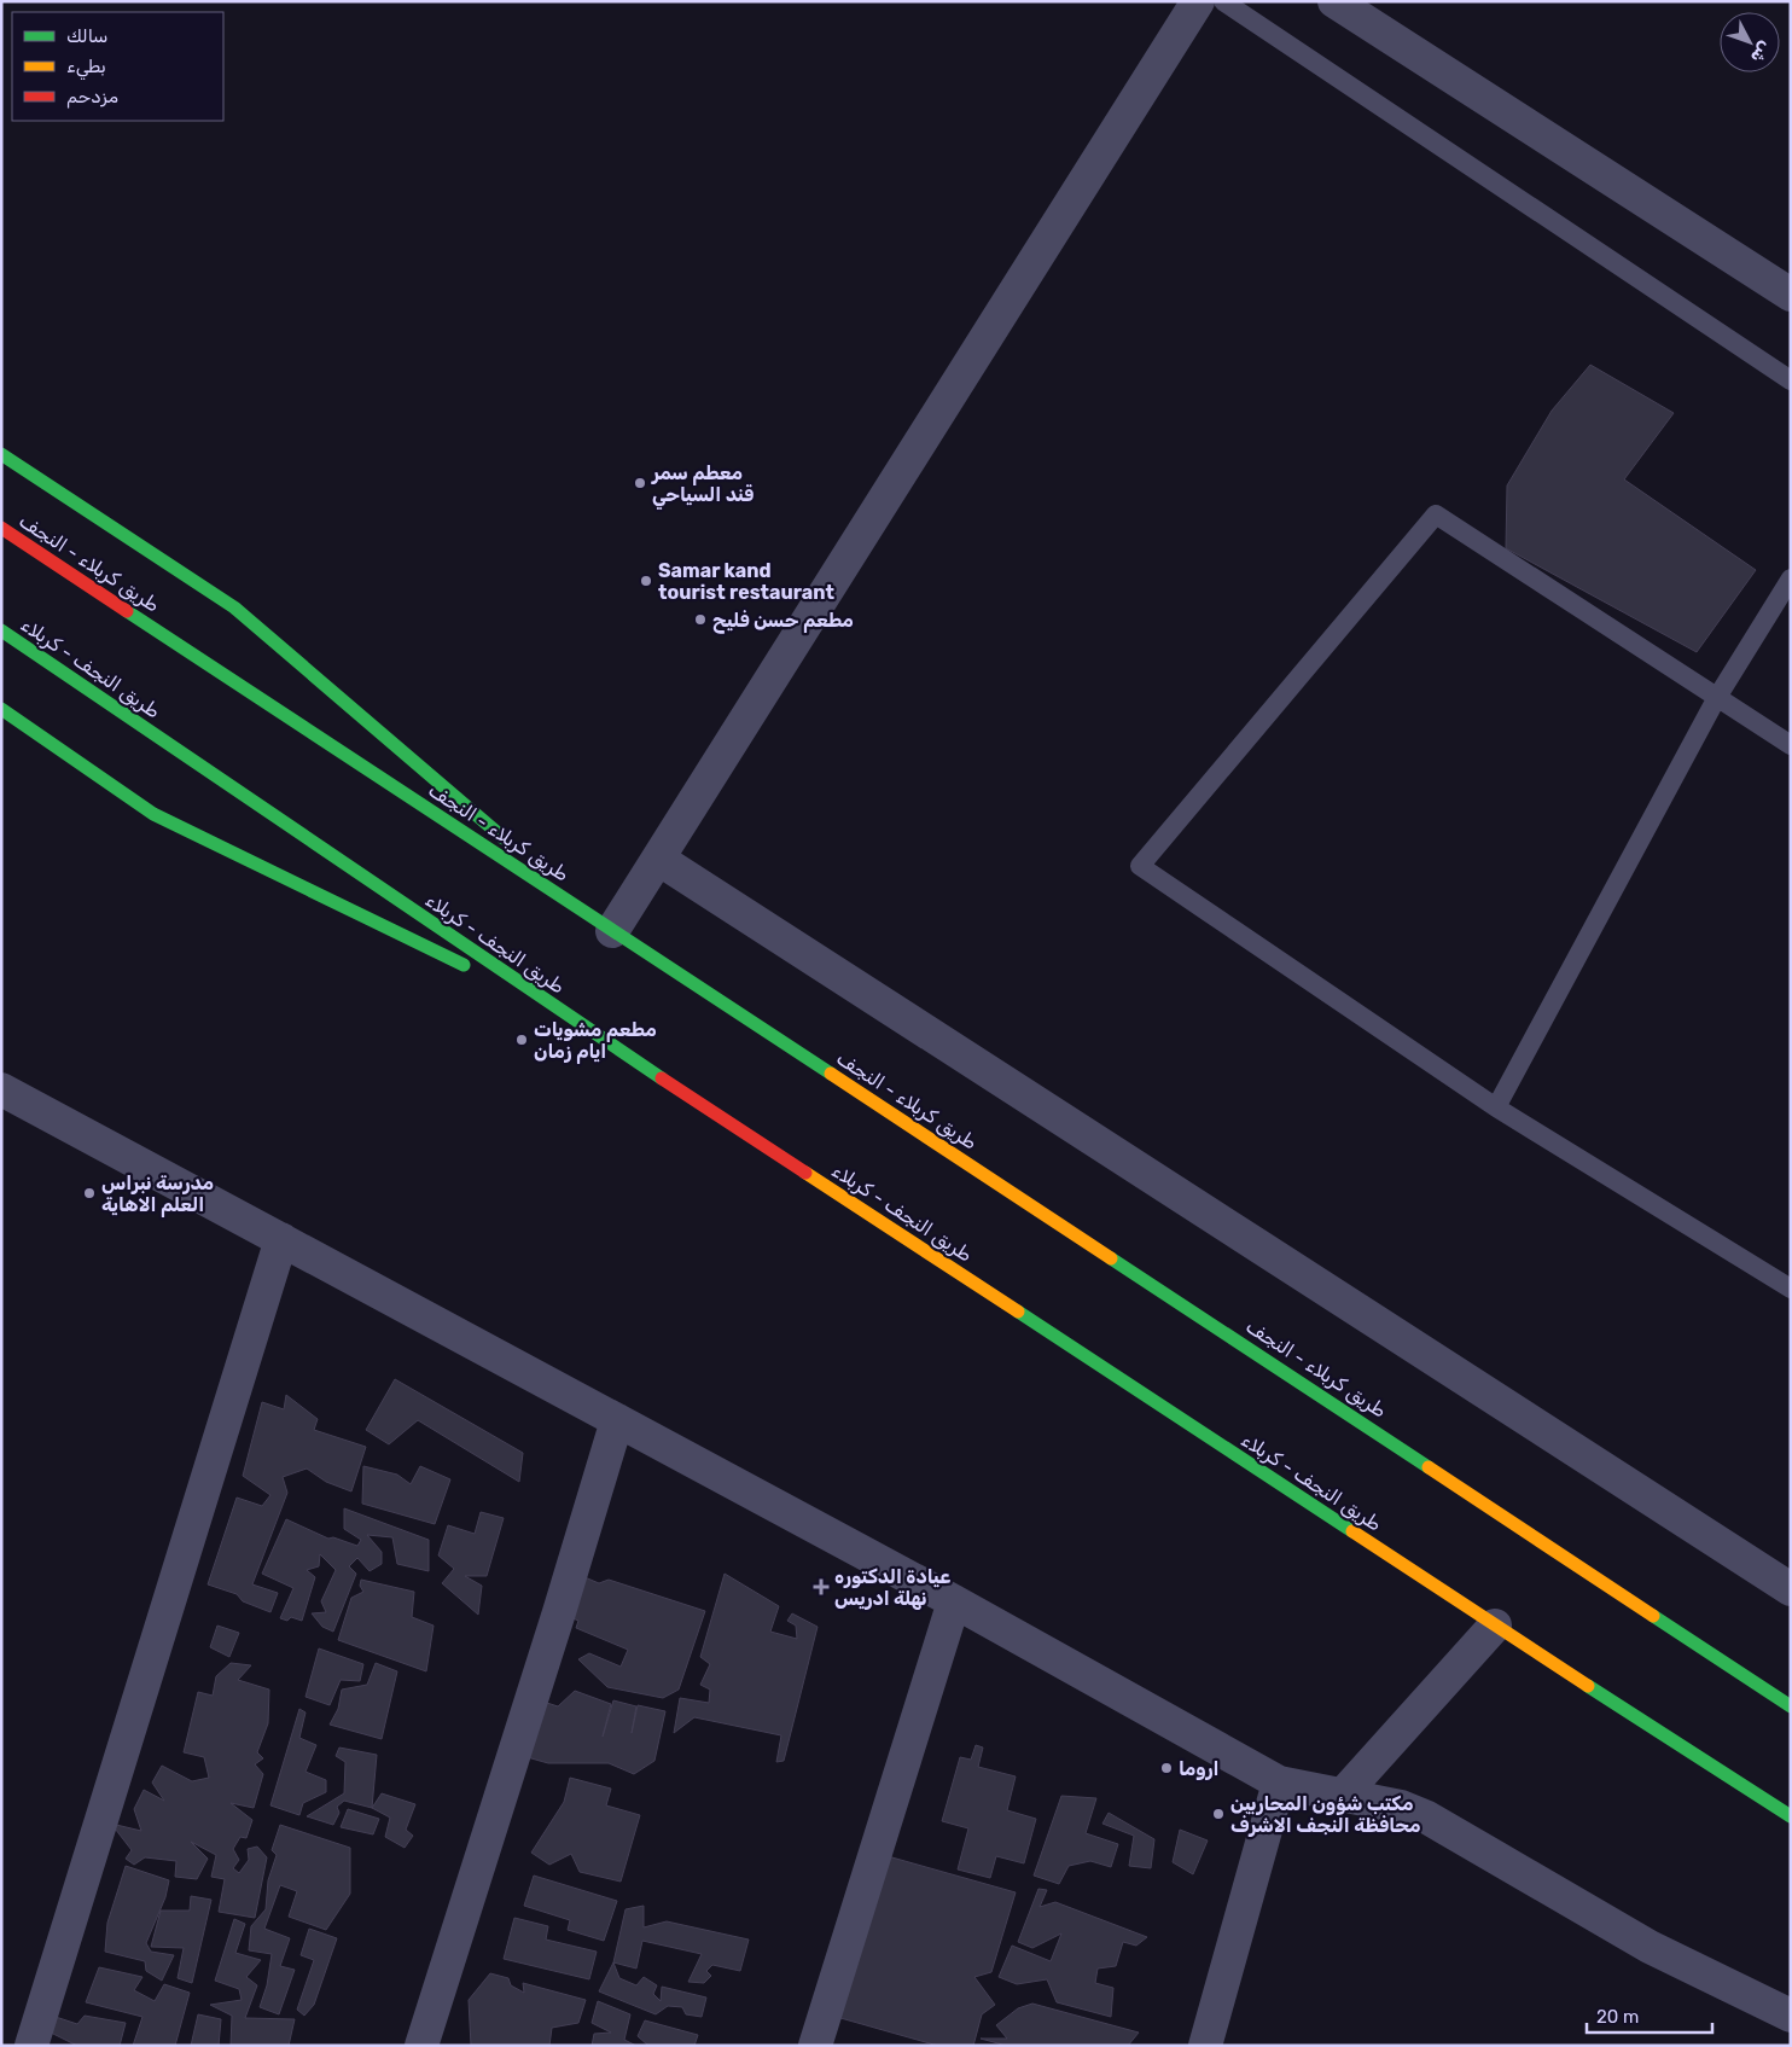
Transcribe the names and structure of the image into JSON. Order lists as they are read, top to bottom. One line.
{"streets":{"highway":["طريق کربلاء - النجف","طريق النجف - کربلاء"]},"places":{"other":["معطم سمر قند السياحي","Samar kand tourist restaurant","مطعم حسن فليح","مطعم مشويات ايام زمان","مدرسة نبراس العلم الاهاية","اروما","مكتب شؤون المحاربين محافظة النجف الاشرف"],"health":["عيادة الدكتوره نهلة ادريس"]},"legend":["سالك","بطيء","مزدحم"],"scale_bar":"20 m","north":"bottom right"}
